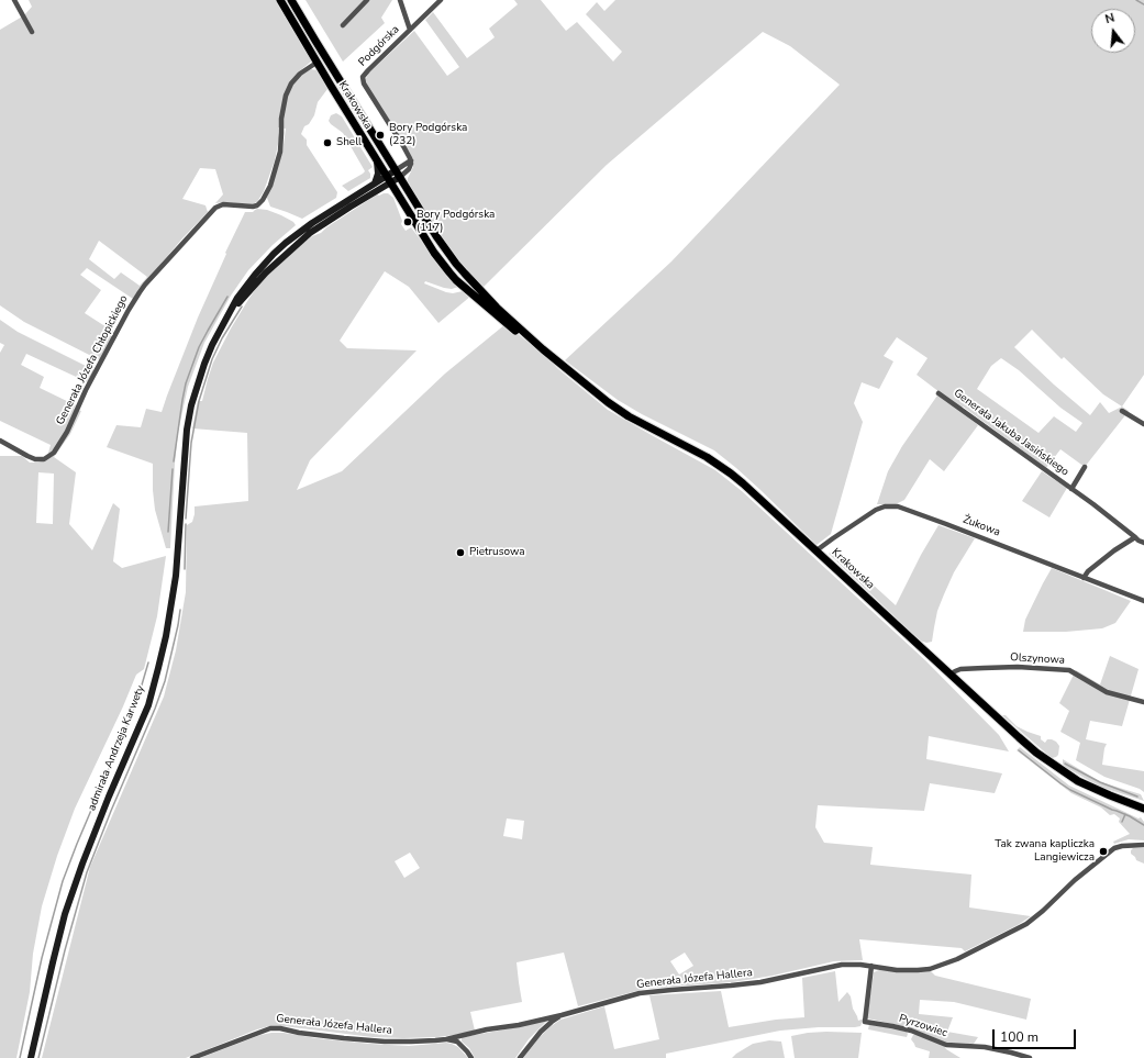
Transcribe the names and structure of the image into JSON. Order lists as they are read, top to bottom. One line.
{"streets":{"main road":["Krakowska","admirała Andrzeja Karwety"],"street":["Podgórska","Generała Józefa Chłopickiego","Generała Jakuba Jasińskiego","Żukowa","Olszynowa","Generała Józefa Hallera","Pyrzowiec"]},"crossings":[["Podgórska","Krakowska"],["Podgórska","admirała Andrzeja Karwety"],["Krakowska","Generała Józefa Chłopickiego"],["Krakowska","Żukowa"],["Krakowska","Olszynowa"],["Krakowska","admirała Andrzeja Karwety"],["Generała Józefa Hallera","Pyrzowiec"]],"places":["Bory Podgórska (232)","Shell","Bory Podgórska (117)","Pietrusowa","Tak zwana kapliczka Langiewicza"],"scale_bar":"100 m","north":"top"}
